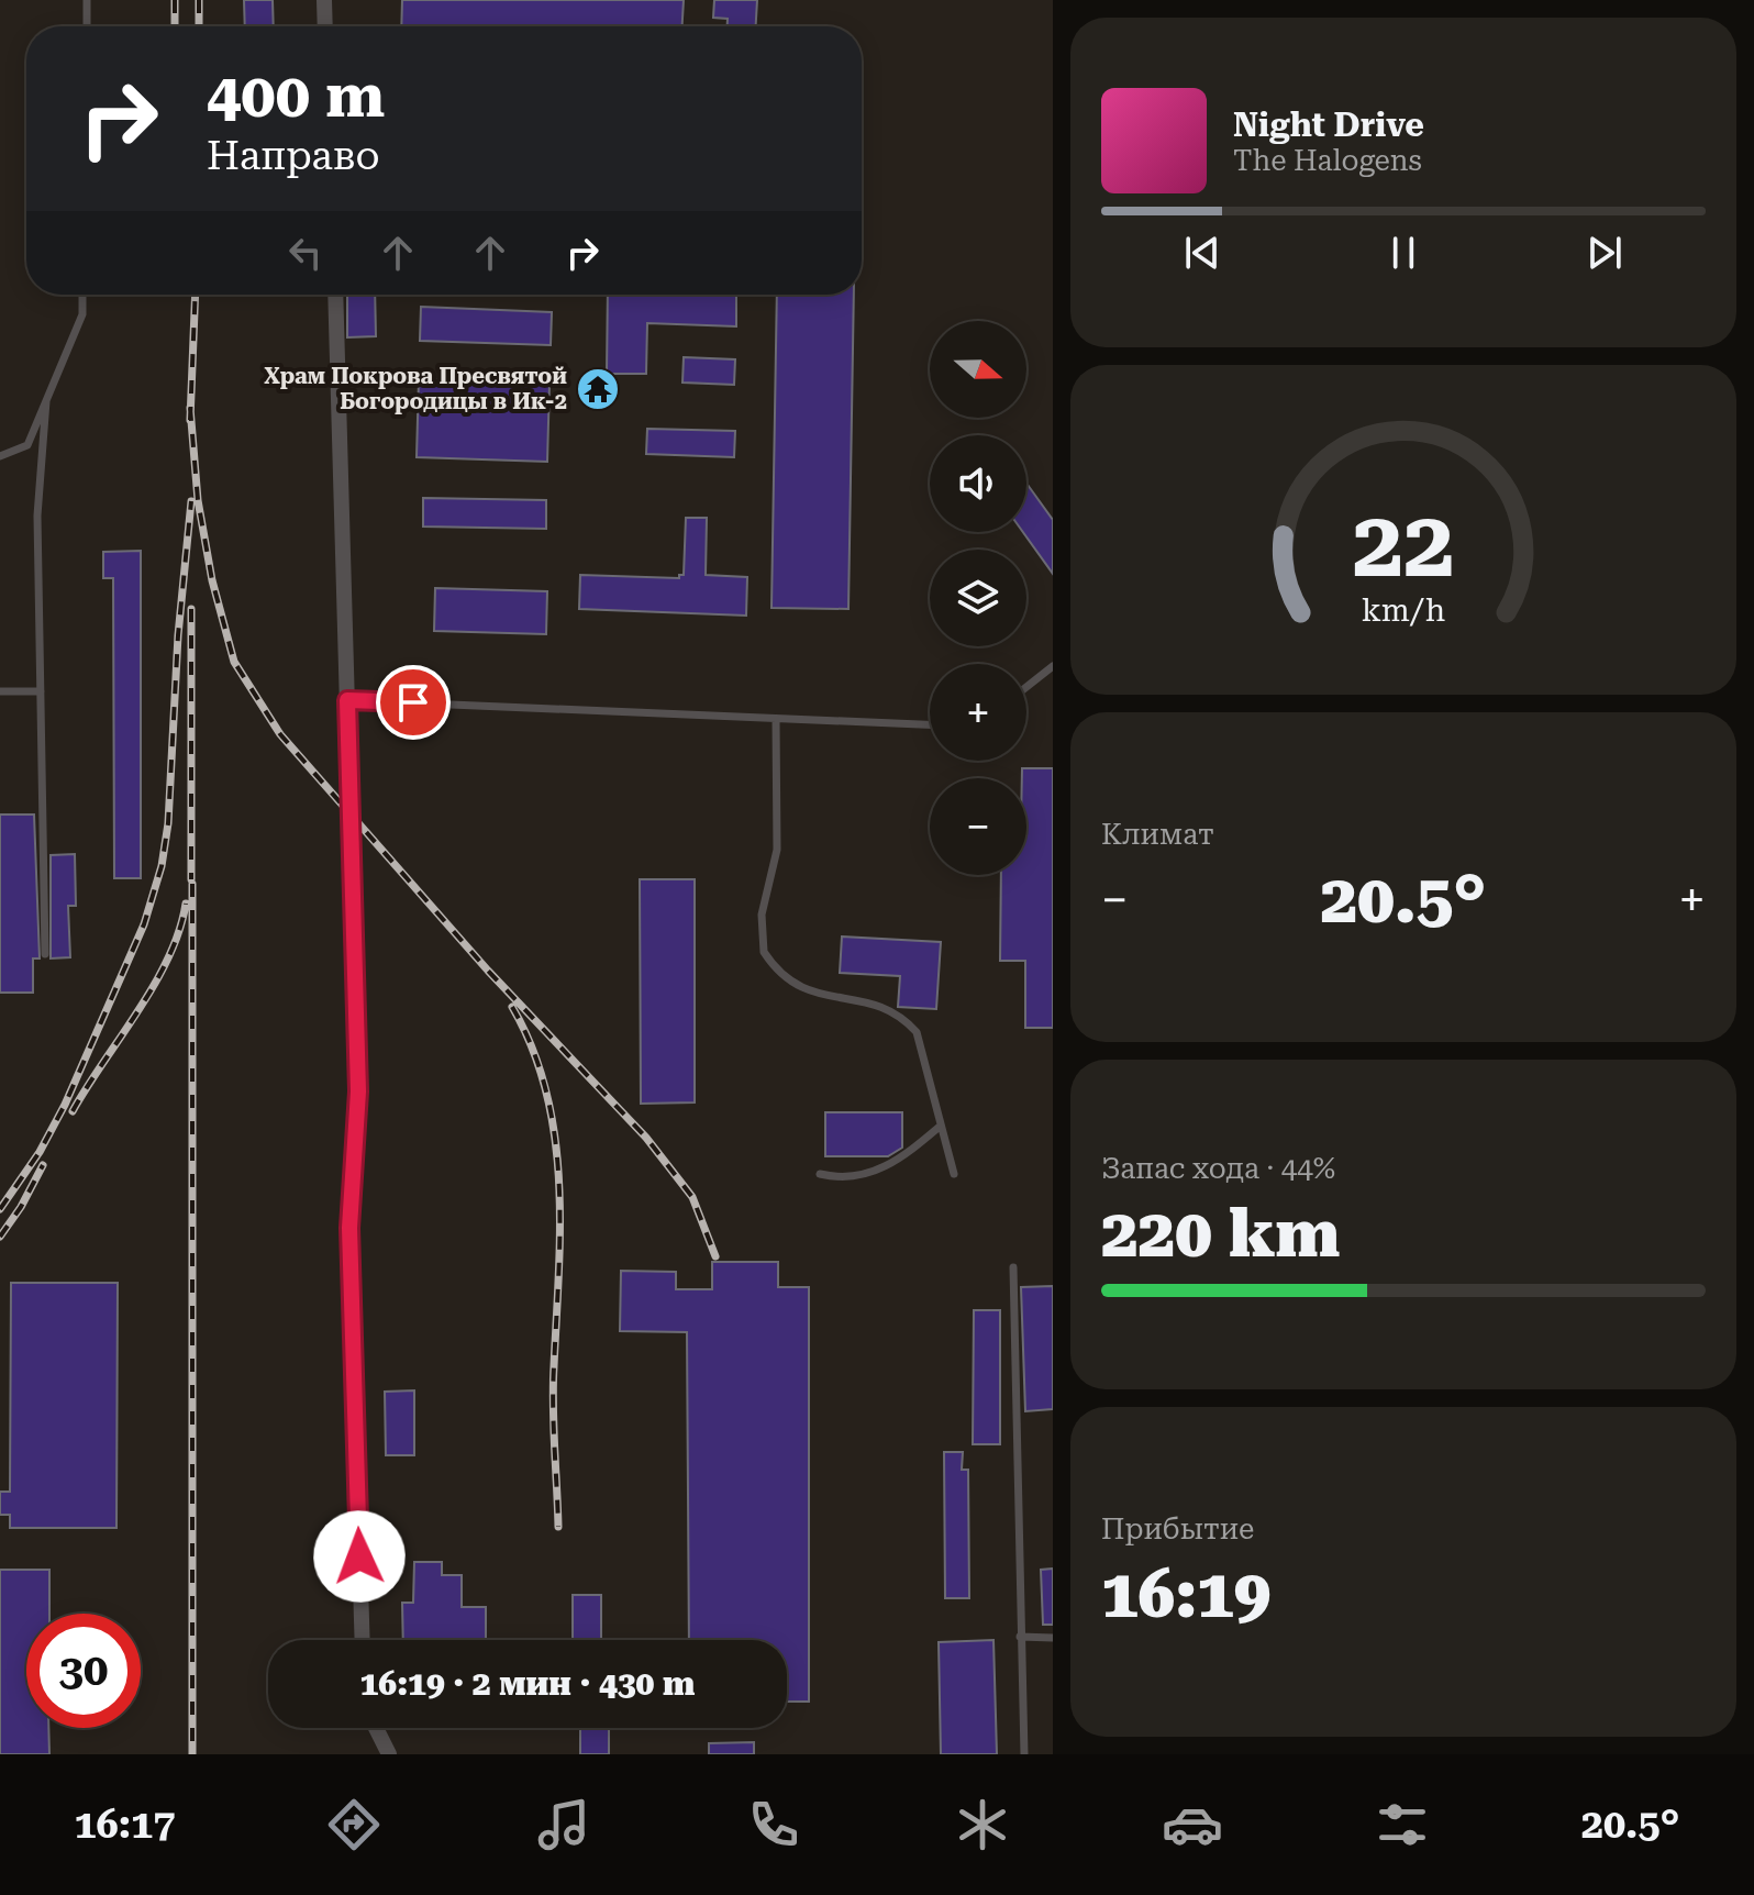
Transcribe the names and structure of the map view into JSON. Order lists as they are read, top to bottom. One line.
{"places":{"temple":["Храм Покрова Пресвятой Богородицы в Ик-2"]},"north":"right","page":{"turn":["400 m","Направо"],"song":["Night Drive","The Halogens"],"map_buttons":["+","−"],"tile":["Климат",["Запас хода · 44%","220 km"],["Прибытие","16:19"]],"heat":["−","20.5°","+"],"limit":"30","trip":"16:19 · 2 мин · 430 m","tabs":["16:17","20.5°"],"gauge":["22","km/h"]}}
